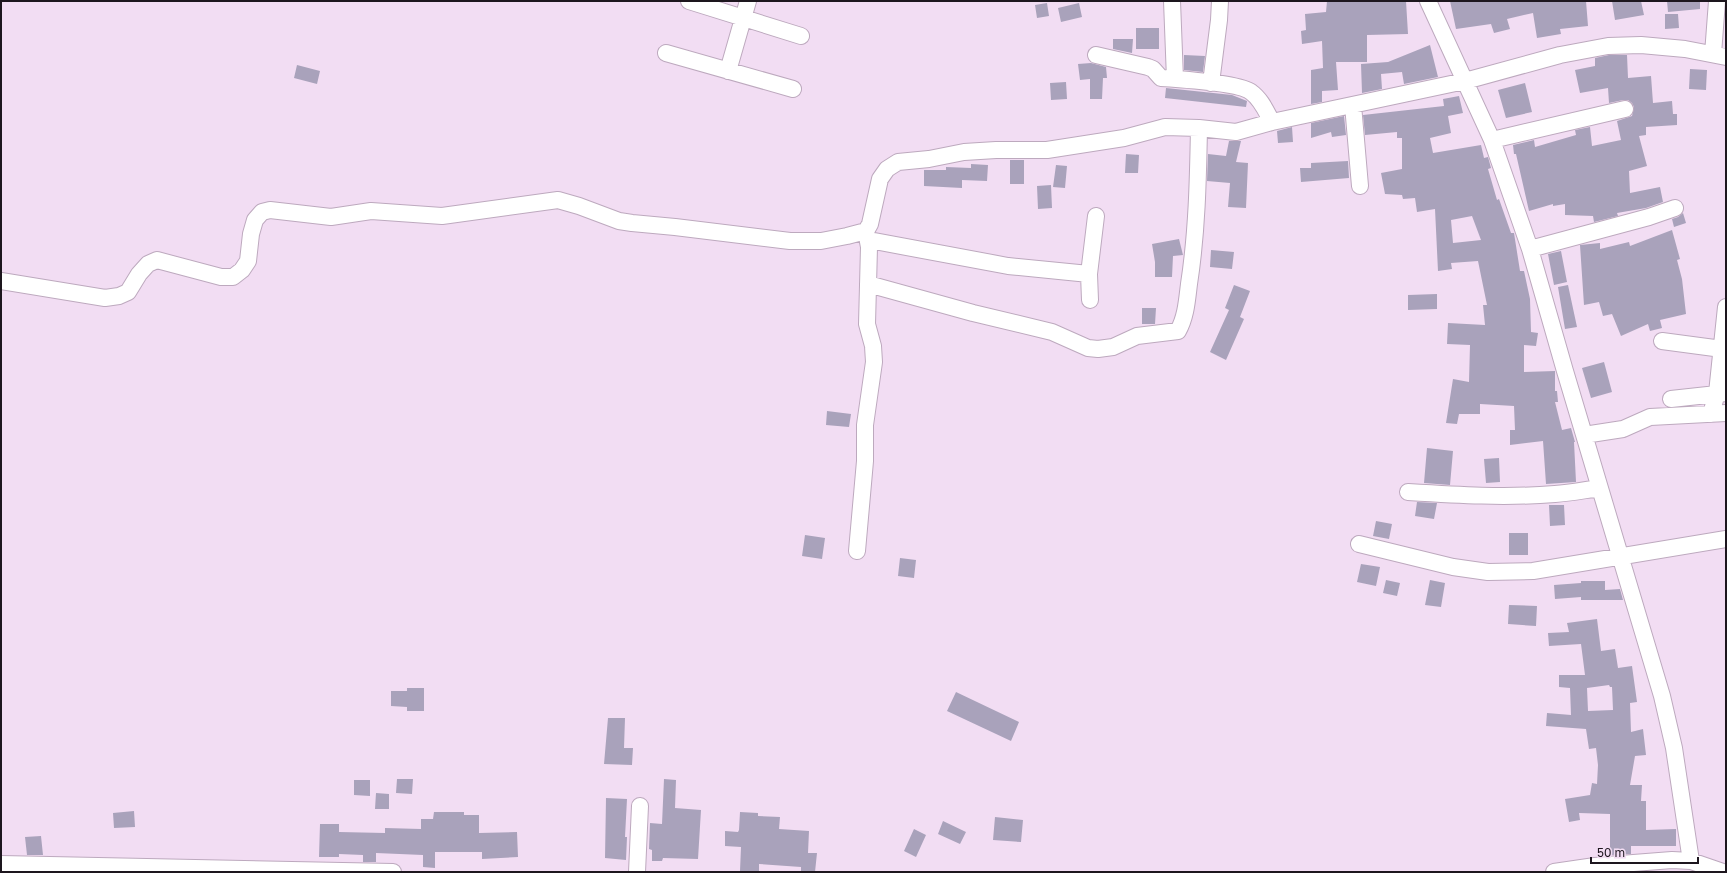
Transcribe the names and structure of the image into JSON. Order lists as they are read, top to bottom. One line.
{"scale_bar":"50 m"}
